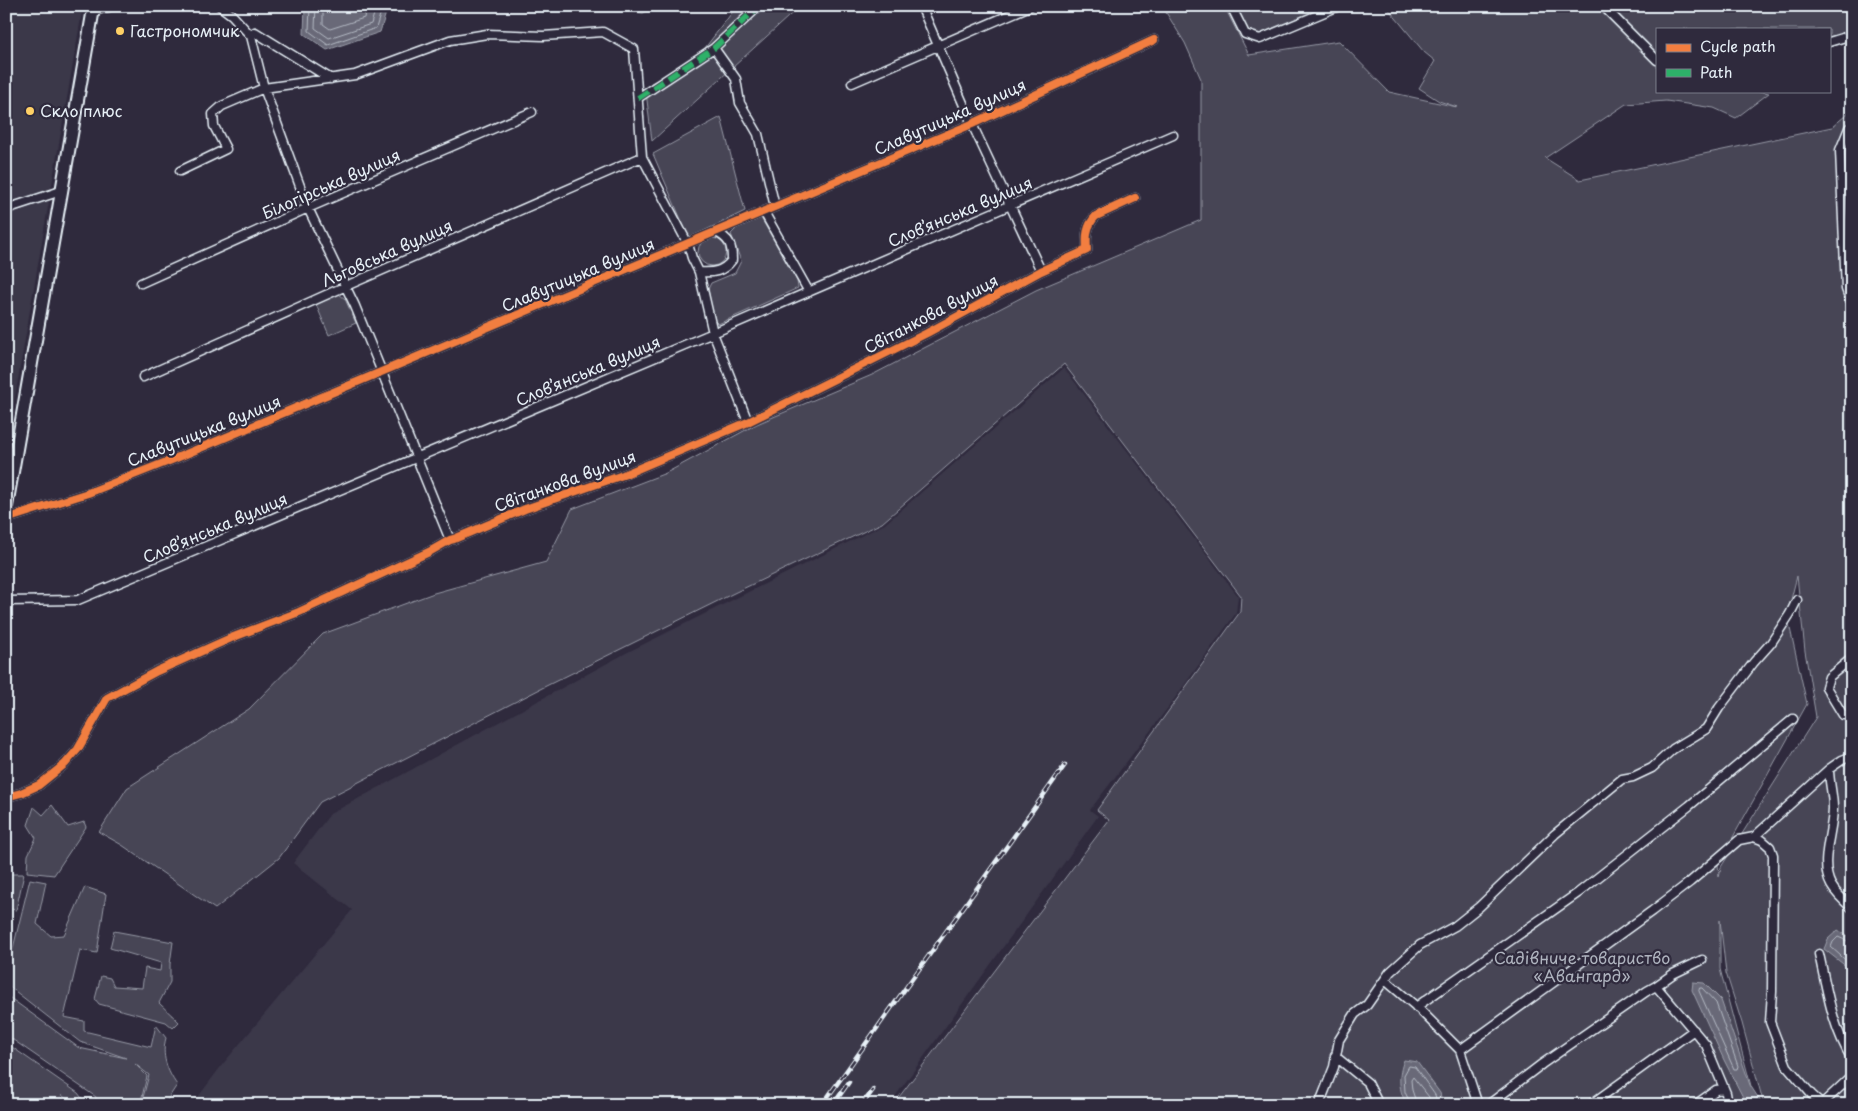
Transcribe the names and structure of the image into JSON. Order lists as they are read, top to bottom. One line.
{"streets":{"street":["Славутицька вулиця","Білогірська вулиця","Словʼянська вулиця","Льговська вулиця","Світанкова вулиця"]},"parks":["Садівниче товариство «Авангард»"],"places":["Гастрономчик","Скло плюс"],"legend":["Cycle path","Path"]}
